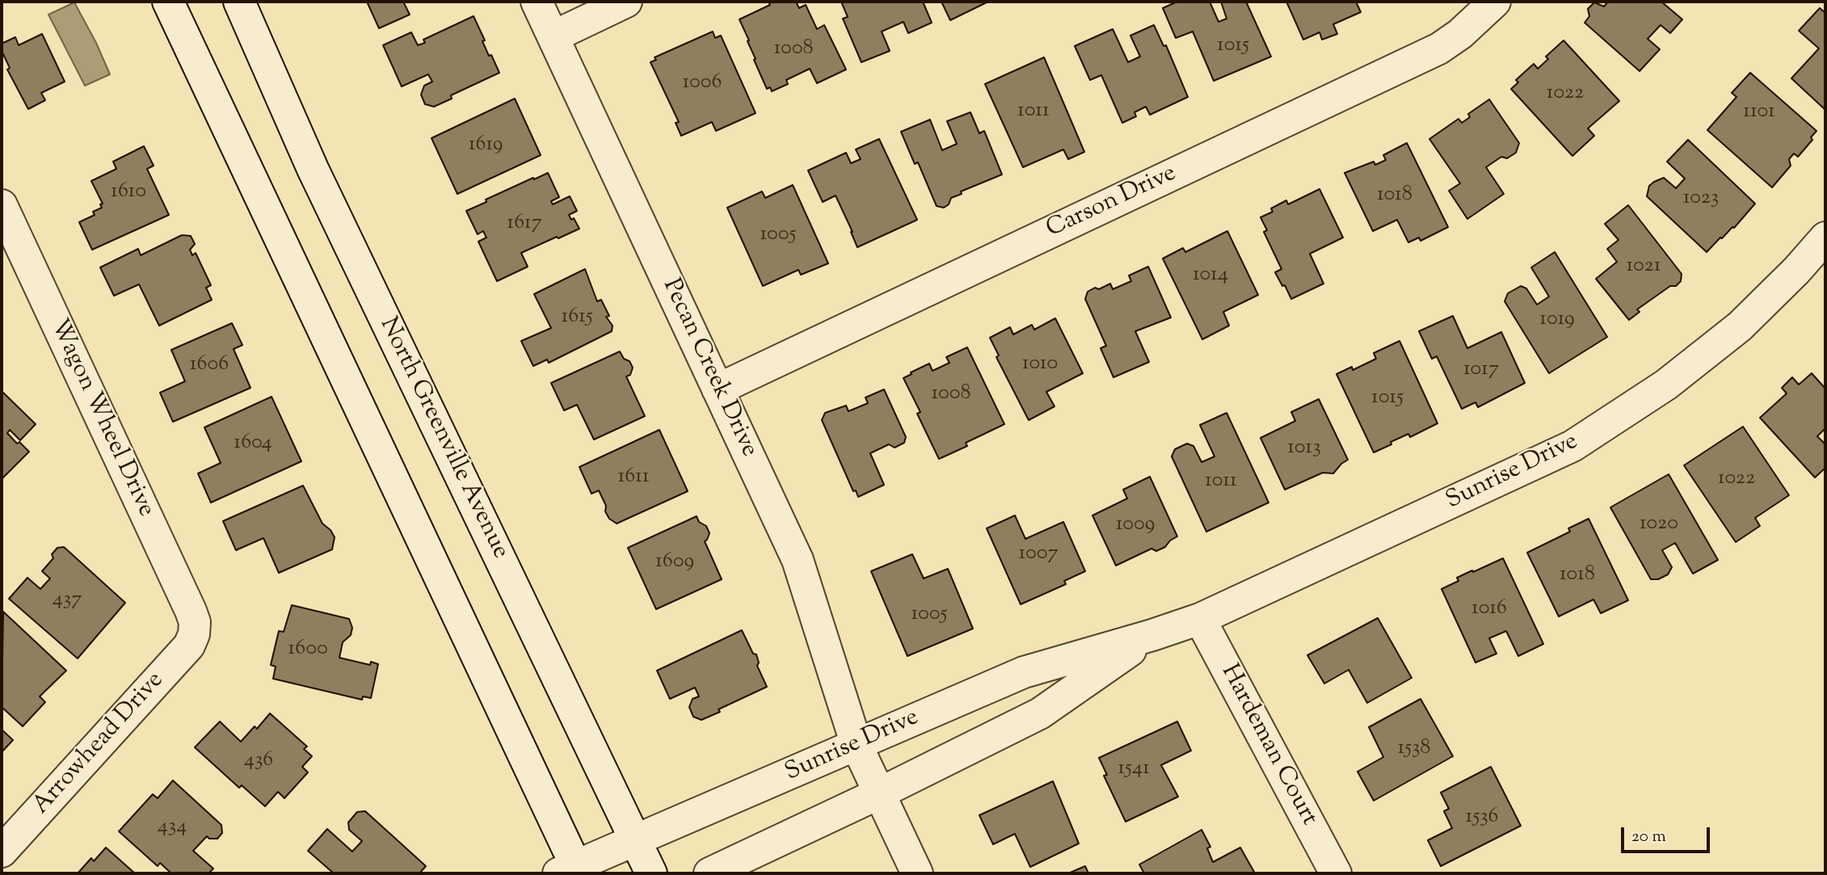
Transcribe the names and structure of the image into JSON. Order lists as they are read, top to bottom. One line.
{"streets":{"street":["Carson Drive","Pecan Creek Drive","Wagon Wheel Drive","North Greenville Avenue","Sunrise Drive","Arrowhead Drive","Hardeman Court"]},"crossings":[["Carson Drive","Pecan Creek Drive"],["Pecan Creek Drive","Sunrise Drive"],["Wagon Wheel Drive","Arrowhead Drive"],["North Greenville Avenue","Sunrise Drive"],["Sunrise Drive","Hardeman Court"]],"house_numbers":["1015","1008","1006","1022","1011","1101","1619","1610","1018","1023","1617","1005","1021","1014","1615","1019","1010","1606","1017","1008","1015","1604","1013","1611","1022","1011","1020","1009","1007","1609","1018","437","1016","1005","1600","1538","436","1541","1536","434"],"scale_bar":"20 m"}
